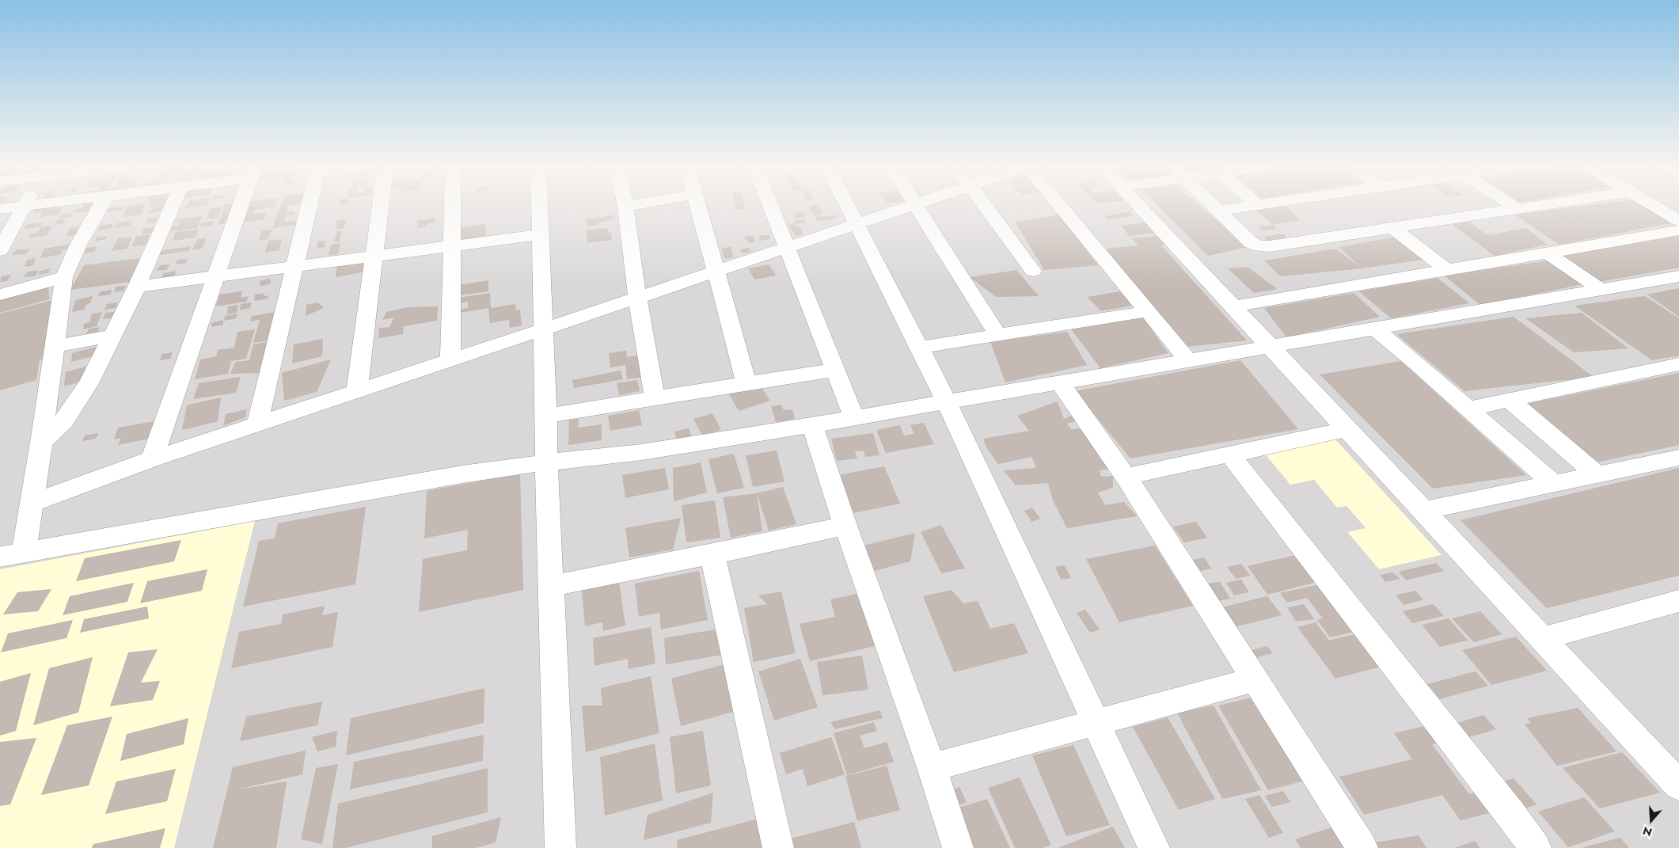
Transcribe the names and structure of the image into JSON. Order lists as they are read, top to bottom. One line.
{"north":"bottom"}
